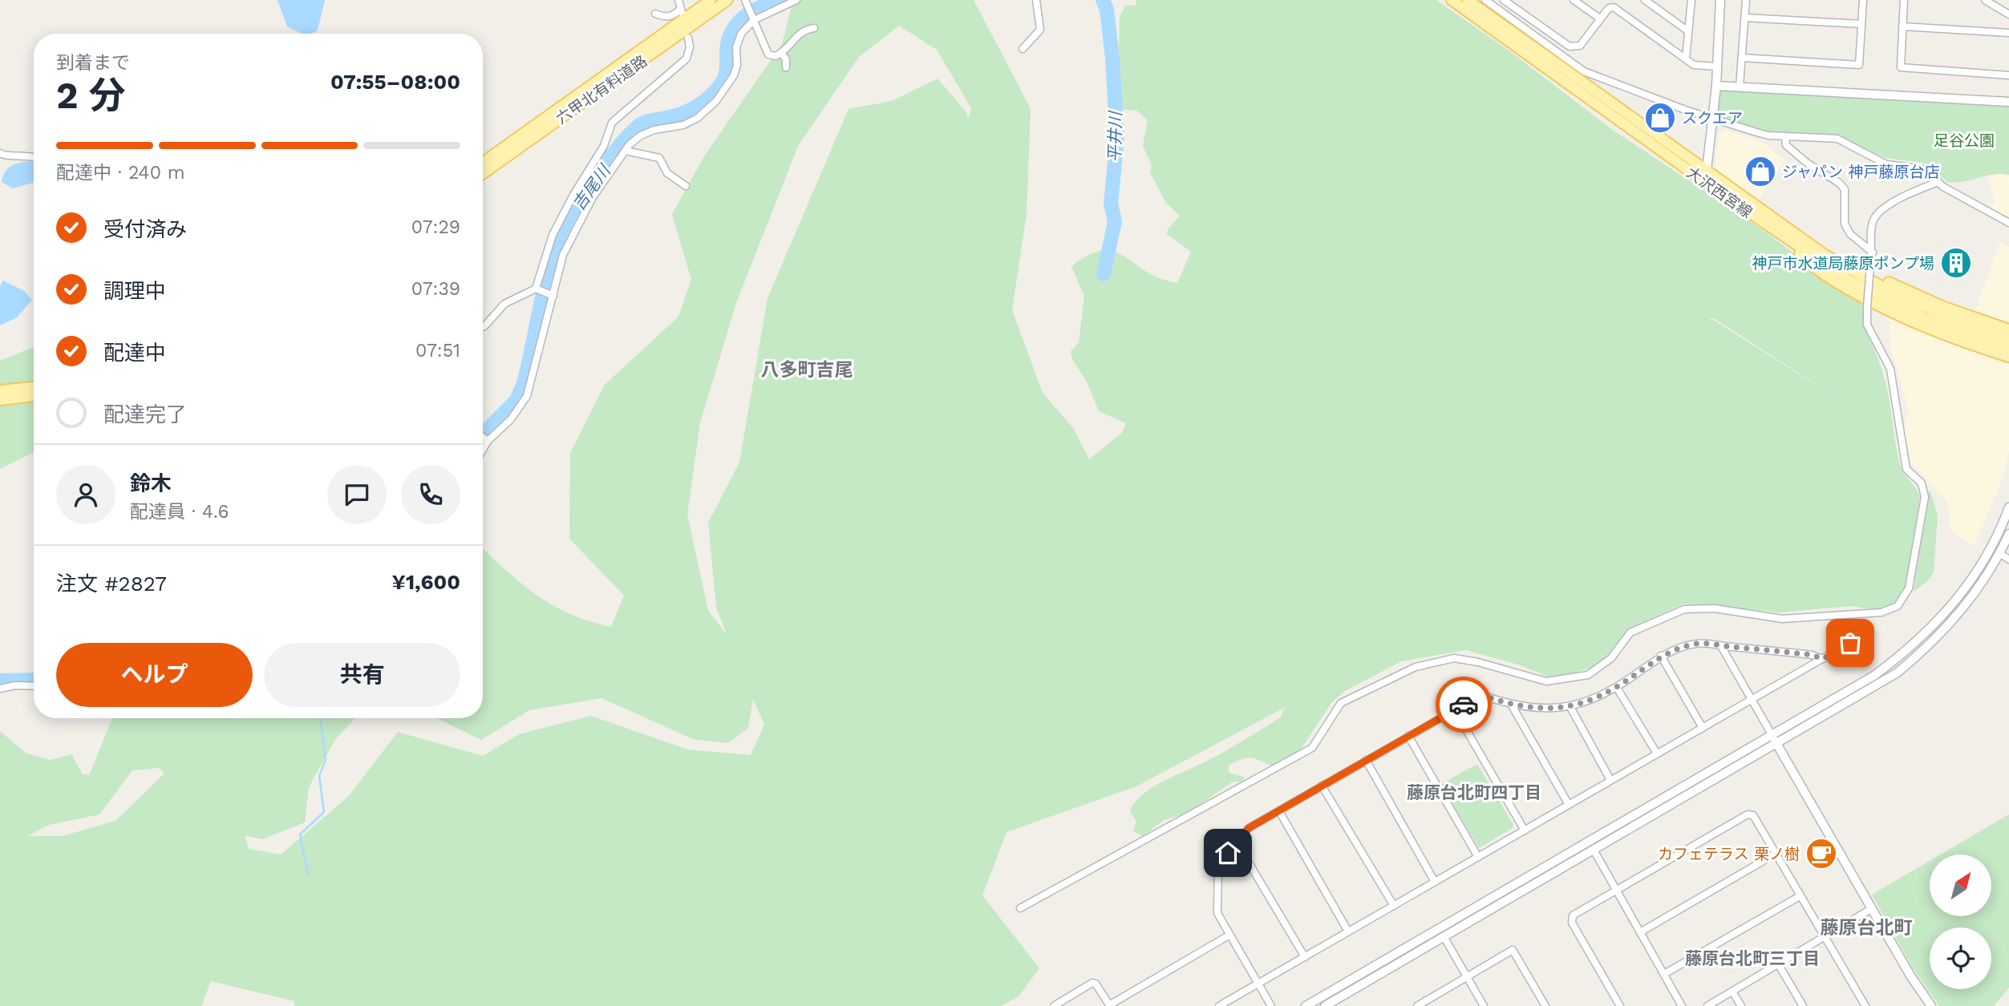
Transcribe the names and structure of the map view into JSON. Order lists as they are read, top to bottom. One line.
{"streets":{"main road":["六甲北有料道路","大沢西宮線"]},"districts":["八多町吉尾","藤原台北町四丁目","藤原台北町","藤原台北町三丁目"],"water":["平井川","吉尾川"],"parks":["足谷公園"],"places":{"shop":["スクエア","ジャパン 神戸藤原台店"],"building":["神戸市水道局藤原ポンプ場"],"cafe":["カフェテラス 栗ノ樹"]},"north":"top right","page":{"heading":["2 分","到着まで","07:55–08:00"],"panel":["鈴木","配達員 · 4.6","注文 #2827","¥1,600"],"bar":"配達中 · 240 m","list":[["受付済み","07:29"],["調理中","07:39"],["配達中","07:51"],"配達完了"],"buttons":["ヘルプ","共有"]}}
